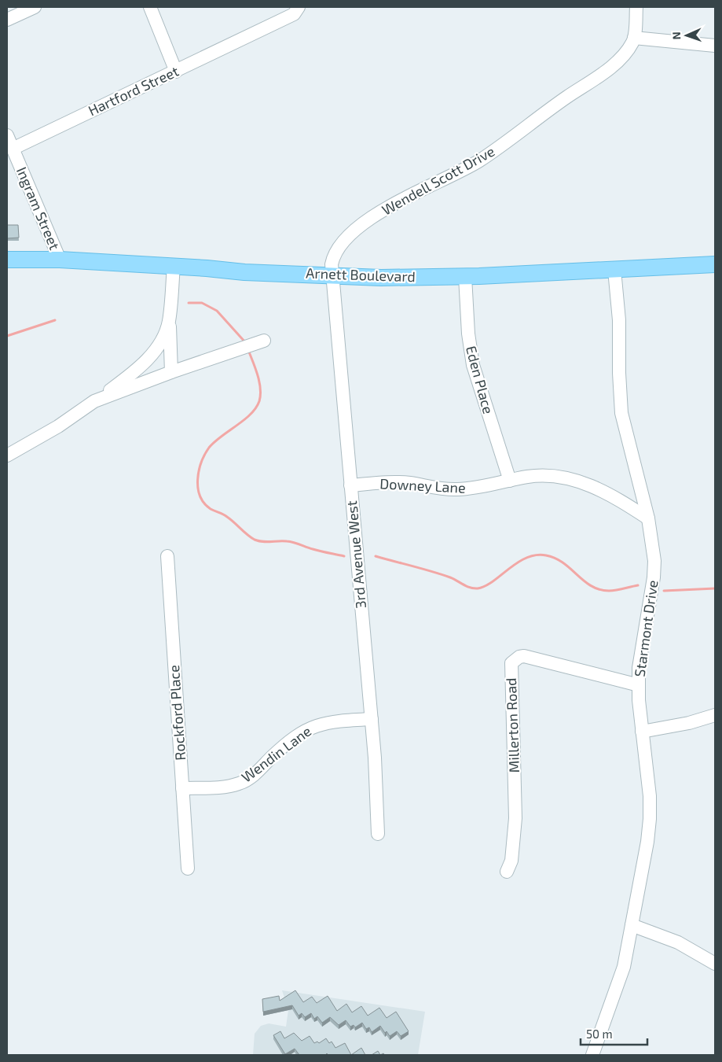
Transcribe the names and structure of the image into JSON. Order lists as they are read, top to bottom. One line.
{"streets":{"main road":["Arnett Boulevard"],"street":["Hartford Street","Wendell Scott Drive","Ingram Street","Eden Place","Downey Lane","3rd Avenue West","Starmont Drive","Rockford Place","Millerton Road","Wendin Lane"]},"crossings":[["Hartford Street","Ingram Street"],["Wendell Scott Drive","Arnett Boulevard"],["Wendell Scott Drive","3rd Avenue West"],["Ingram Street","Arnett Boulevard"],["Arnett Boulevard","Eden Place"],["Arnett Boulevard","3rd Avenue West"],["Arnett Boulevard","Starmont Drive"],["Eden Place","Downey Lane"],["Downey Lane","3rd Avenue West"],["Downey Lane","Starmont Drive"],["3rd Avenue West","Wendin Lane"],["Starmont Drive","Millerton Road"],["Rockford Place","Wendin Lane"]],"scale_bar":"50 m","north":"left"}
